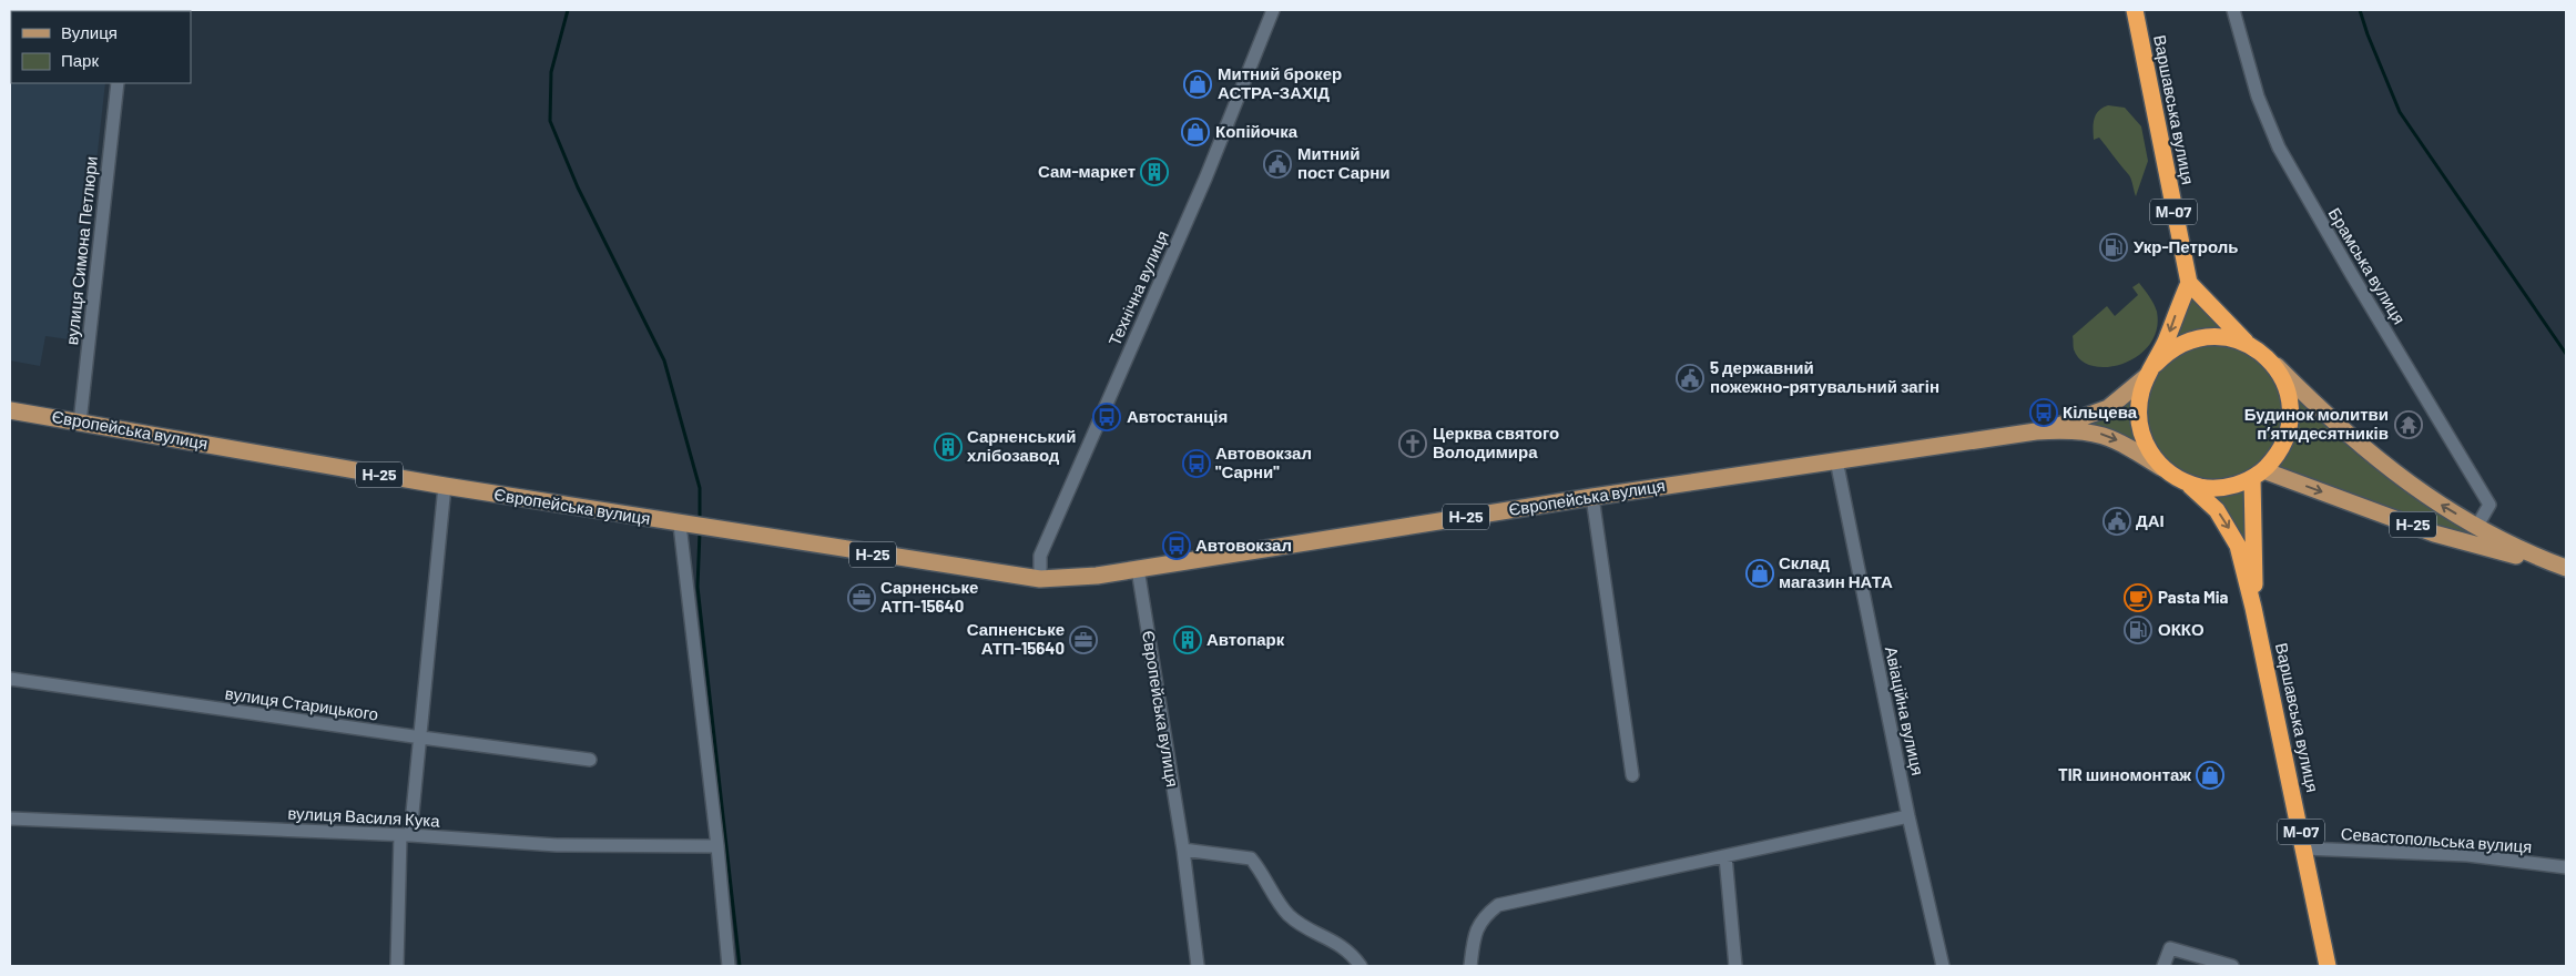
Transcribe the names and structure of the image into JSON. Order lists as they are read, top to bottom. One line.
{"streets":{"highway":["Варшавська вулиця","М-07","Н-25"],"main road":["Європейська вулиця"],"street":["вулиця Симона Петлюри","Брамська вулиця","Технічна вулиця","вулиця Старицького","Авіаційна вулиця","вулиця Василя Кука","Севастопольська вулиця"]},"crossings":[["Варшавська вулиця","М-07"],["Варшавська вулиця","Севастопольська вулиця"],["М-07","Європейська вулиця"],["М-07","Н-25"],["вулиця Симона Петлюри","Європейська вулиця"],["Брамська вулиця","Н-25"],["Технічна вулиця","Європейська вулиця"],["Європейська вулиця","Н-25"],["Європейська вулиця","Авіаційна вулиця"]],"places":{"shop":["Митний брокер АСТРА-ЗАХІД","Копійочка","Склад магазин НАТА","TIR шиномонтаж"],"public building":["Митний пост Сарни","5 державний пожежно-рятувальний загін","ДАІ"],"building":["Сам-маркет","Сарненський хлібозавод","Автопарк"],"fuel station":["Укр-Петроль","ОККО"],"bus stop":["Кільцева","Автостанція","Автовокзал \"Сарни\"","Автовокзал"],"temple":["Будинок молитви п’ятидесятників"],"church":["Церква святого Володимира"],"office":["Сарненське АТП-15640","Сапненське АТП-15640"],"cafe":["Pasta Mia"]},"legend":["Вулиця","Парк"]}
